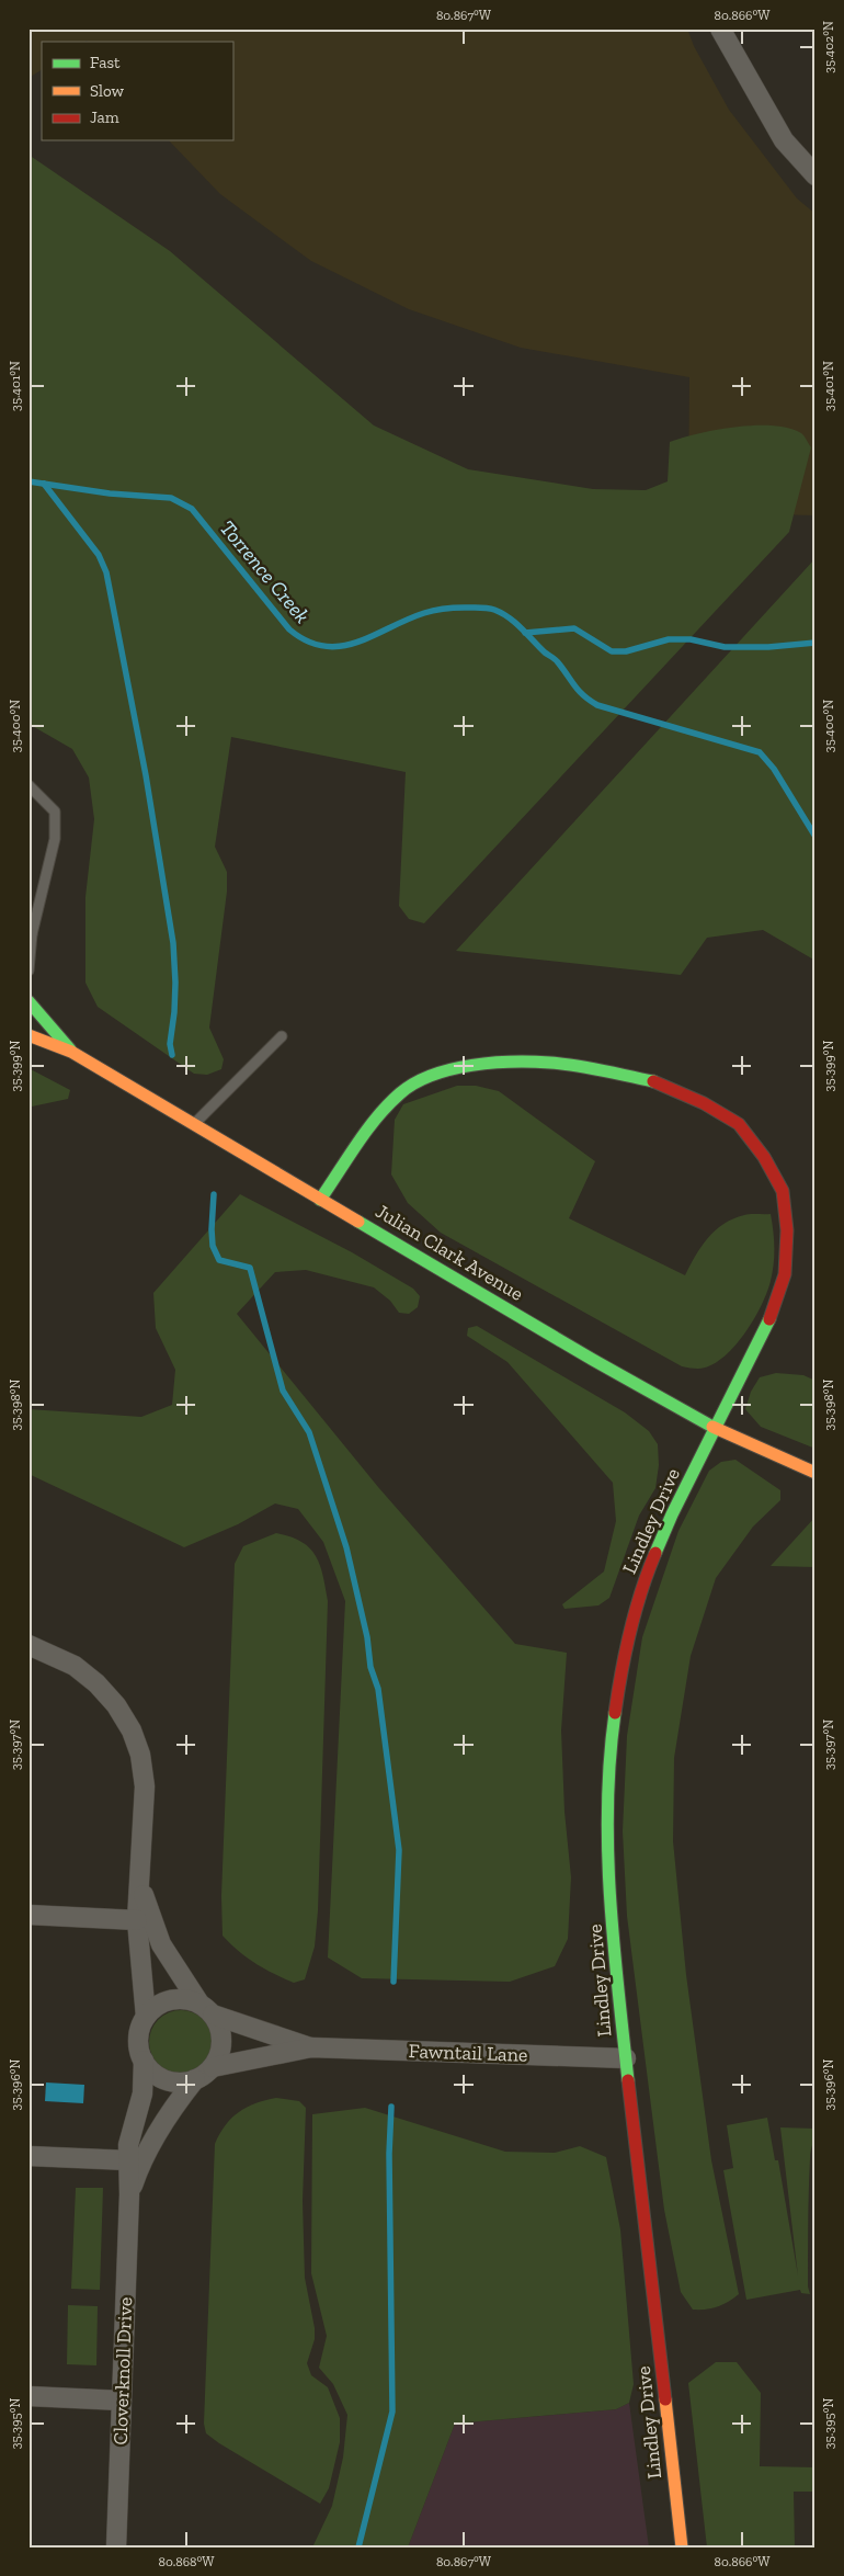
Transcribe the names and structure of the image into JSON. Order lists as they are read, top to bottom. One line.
{"streets":{"street":["Julian Clark Avenue","Lindley Drive","Fawntail Lane","Cloverknoll Drive"]},"crossings":[["Julian Clark Avenue","Lindley Drive"],["Lindley Drive","Fawntail Lane"],["Fawntail Lane","Cloverknoll Drive"]],"water":["Torrence Creek"],"legend":["Fast","Slow","Jam"],"coordinates":["80.867°W","80.866°W","35.402°N","35.401°N","35.400°N","35.399°N","35.398°N","35.397°N","35.396°N","35.395°N","80.868°W"]}
